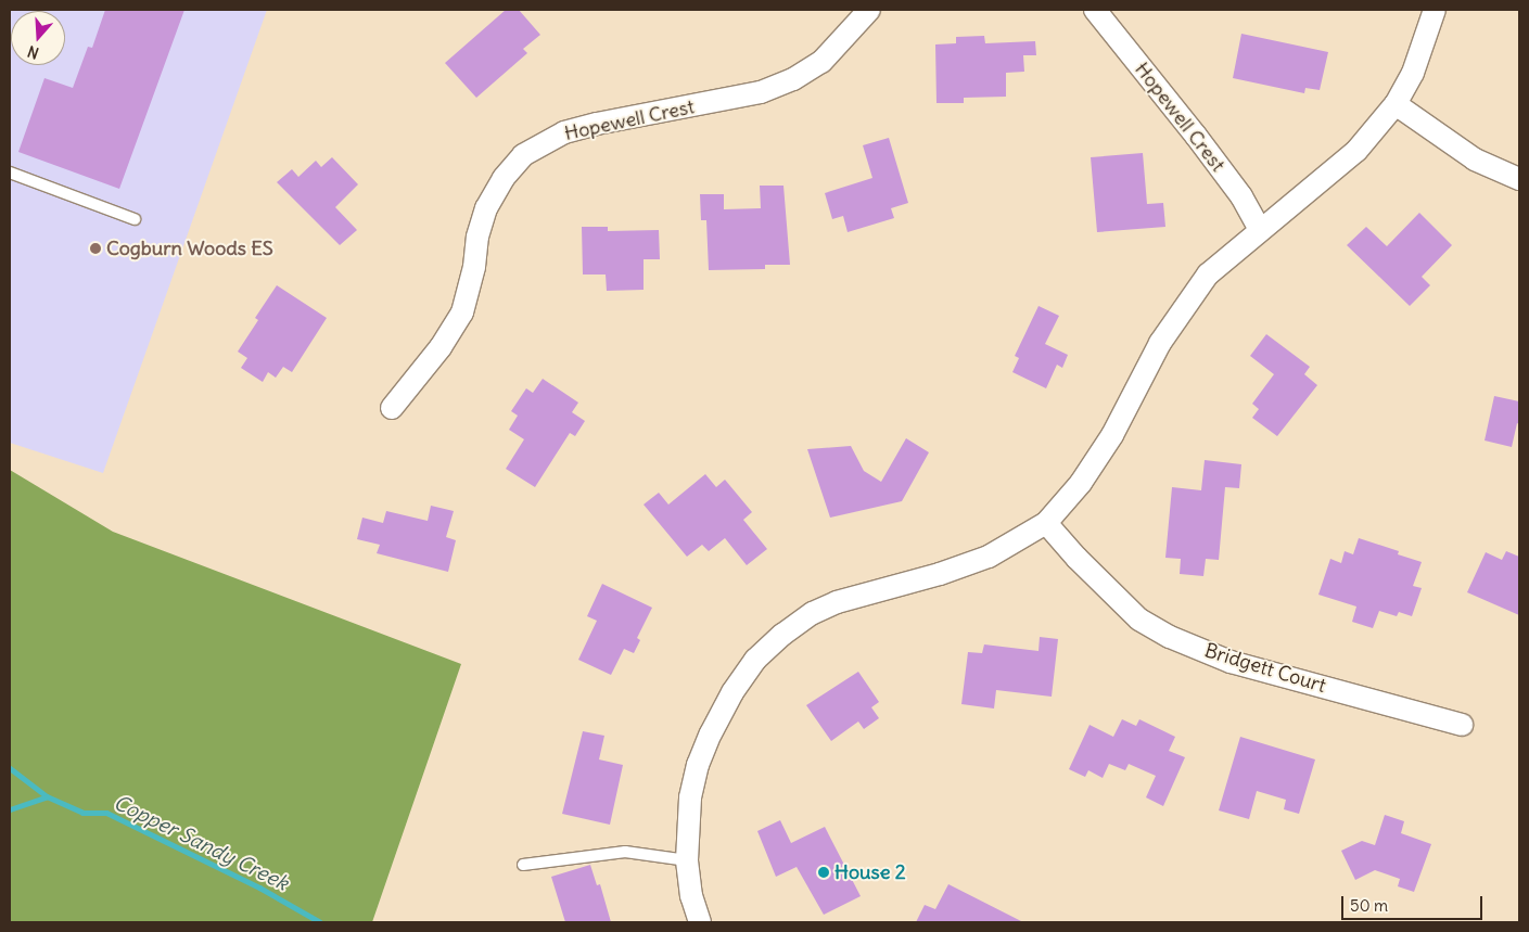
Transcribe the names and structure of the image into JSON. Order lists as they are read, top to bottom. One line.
{"streets":{"street":["Hopewell Crest","Bridgett Court"]},"water":["Copper Sandy Creek"],"places":["Cogburn Woods ES","House 2"],"scale_bar":"50 m","north":"bottom"}
